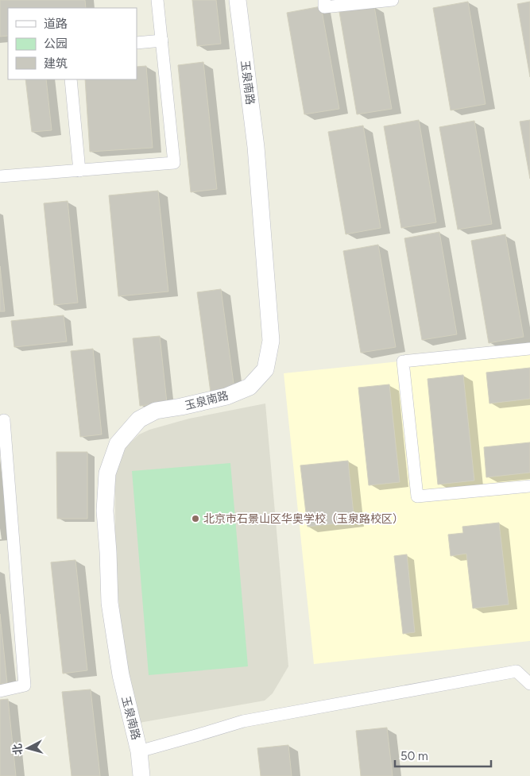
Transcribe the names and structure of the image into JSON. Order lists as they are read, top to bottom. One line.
{"streets":{"street":["玉泉南路"]},"places":["北京市石景山区华奥学校（玉泉路校区）"],"legend":["道路","公园","建筑"],"scale_bar":"50 m","north":"left"}
